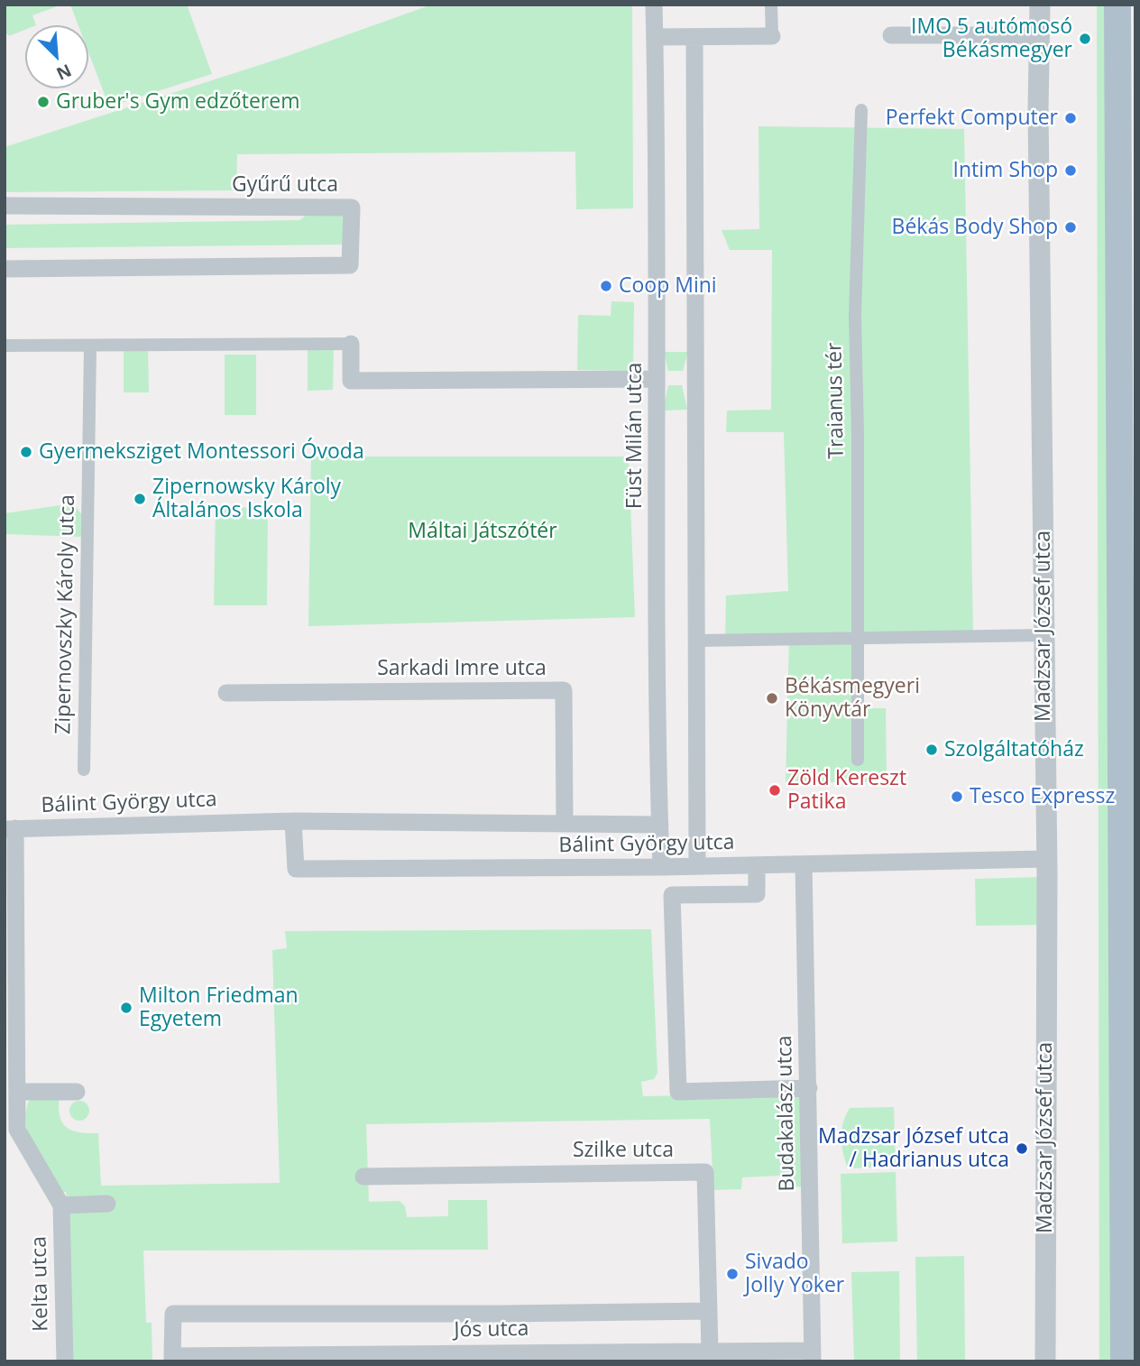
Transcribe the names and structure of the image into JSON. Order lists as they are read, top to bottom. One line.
{"streets":{"street":["Gyűrű utca","Traianus tér","Füst Milán utca","Zipernovszky Károly utca","Madzsar József utca","Sarkadi Imre utca","Bálint György utca","Budakalász utca","Szilke utca","Kelta utca","Jós utca"]},"crossings":[["Füst Milán utca","Bálint György utca"],["Madzsar József utca","Bálint György utca"],["Sarkadi Imre utca","Bálint György utca"],["Bálint György utca","Budakalász utca"],["Bálint György utca","Kelta utca"],["Budakalász utca","Jós utca"],["Szilke utca","Jós utca"]],"parks":["Máltai Játszótér"],"places":["IMO 5 autómosó Békásmegyer","Gruber's Gym edzőterem","Perfekt Computer","Intim Shop","Békás Body Shop","Coop Mini","Gyermeksziget Montessori Óvoda","Zipernowsky Károly Általános Iskola","Békásmegyeri Könyvtár","Szolgáltatóház","Zöld Kereszt Patika","Tesco Expressz","Milton Friedman Egyetem","Madzsar József utca / Hadrianus utca","Sivado Jolly Yoker"],"north":"bottom right"}
